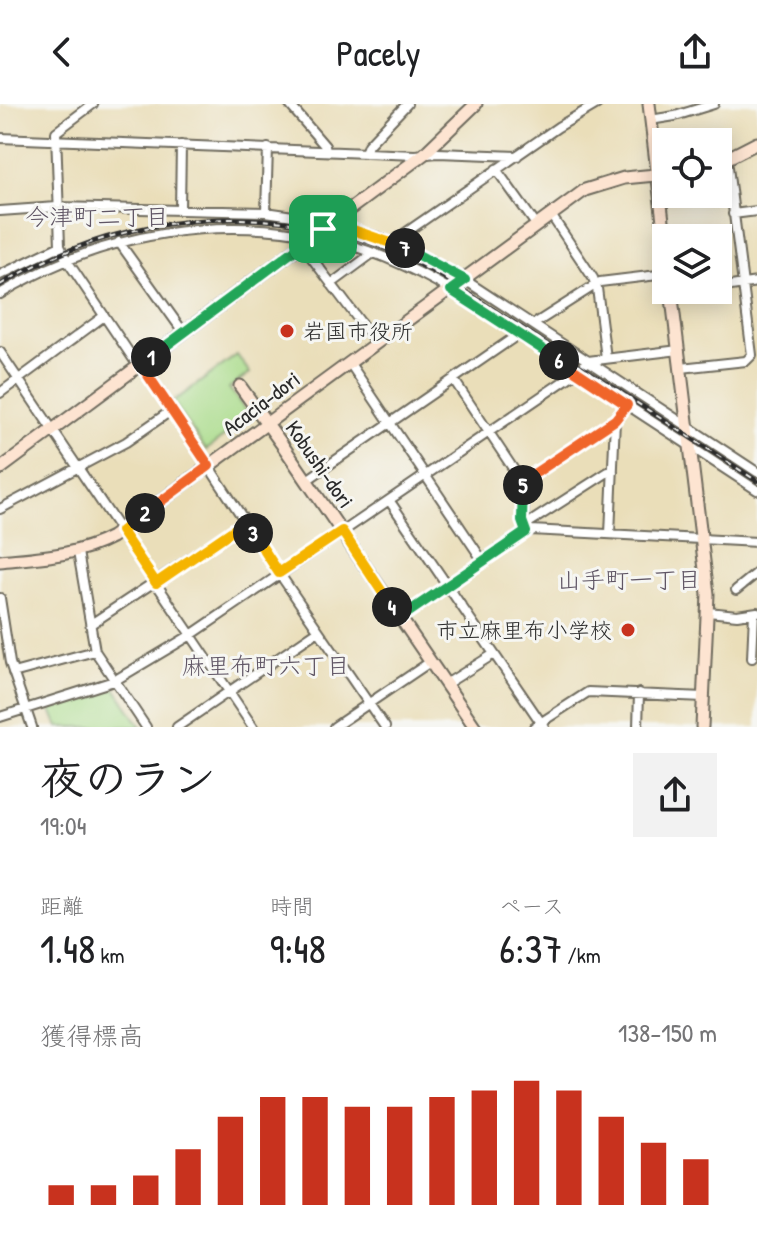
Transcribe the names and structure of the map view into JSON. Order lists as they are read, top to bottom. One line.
{"streets":{"street":["Acacia-dori","Kobushi-dori"]},"crossings":[["Acacia-dori","Kobushi-dori"]],"districts":["今津町二丁目","山手町一丁目","麻里布町六丁目"],"places":["岩国市役所","市立麻里布小学校"],"page":{"header":"Pacely","pins":["7","1","6","5","2","3","4"],"heading":["夜のラン","19:04"],"stats":[["距離","1.48 km"],["時間","9:48"],["ペース","6:37 /km"]],"chart":["獲得標高","138–150 m"]}}
